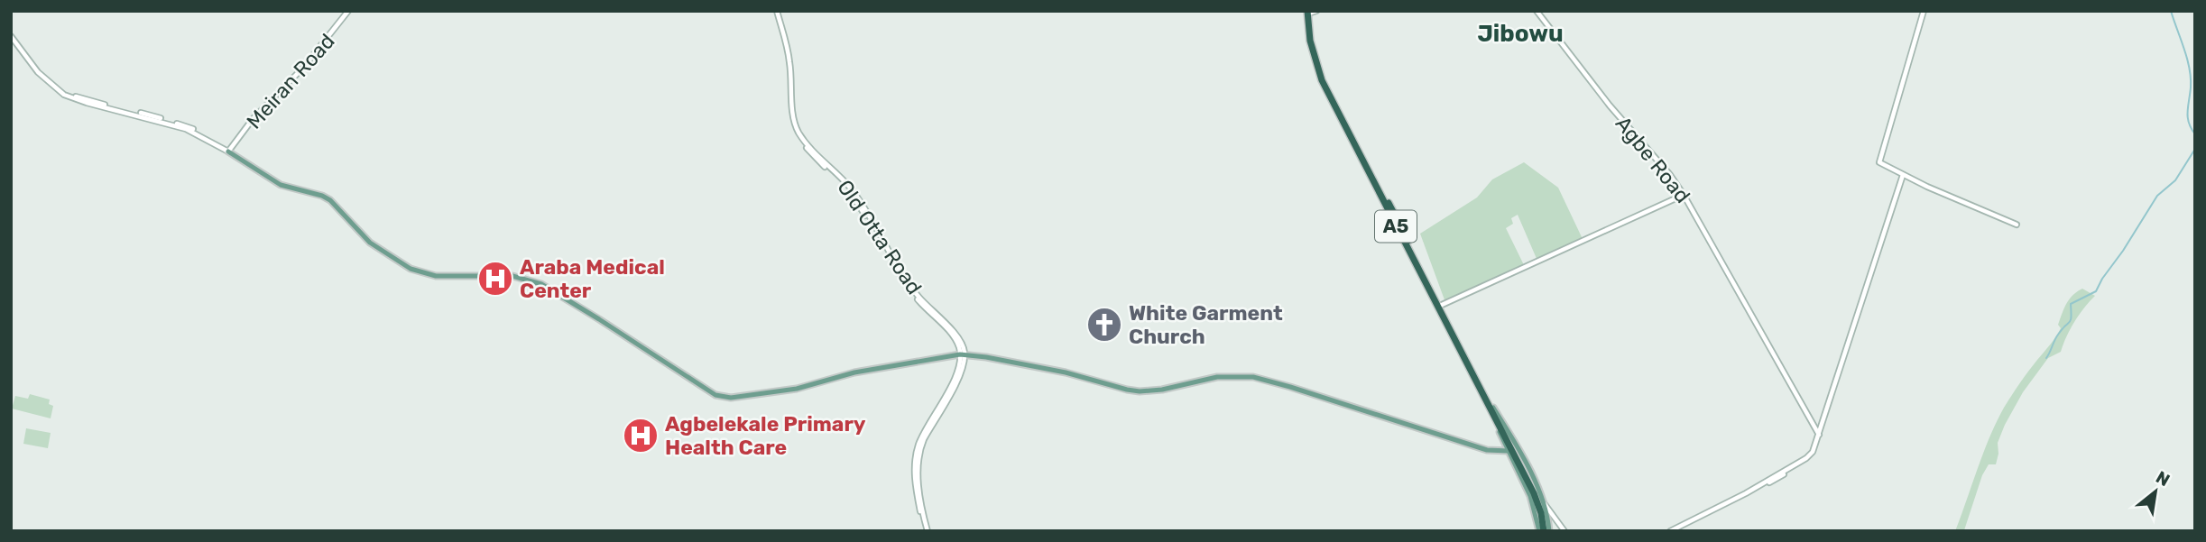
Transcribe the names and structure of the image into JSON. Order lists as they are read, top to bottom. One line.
{"streets":{"highway":["A5"],"street":["Meiran Road","Agbe Road","Old Otta Road"]},"districts":["Jibowu"],"places":{"hospital":["Araba Medical Center","Agbelekale Primary Health Care"],"church":["White Garment Church"]},"north":"top right"}
